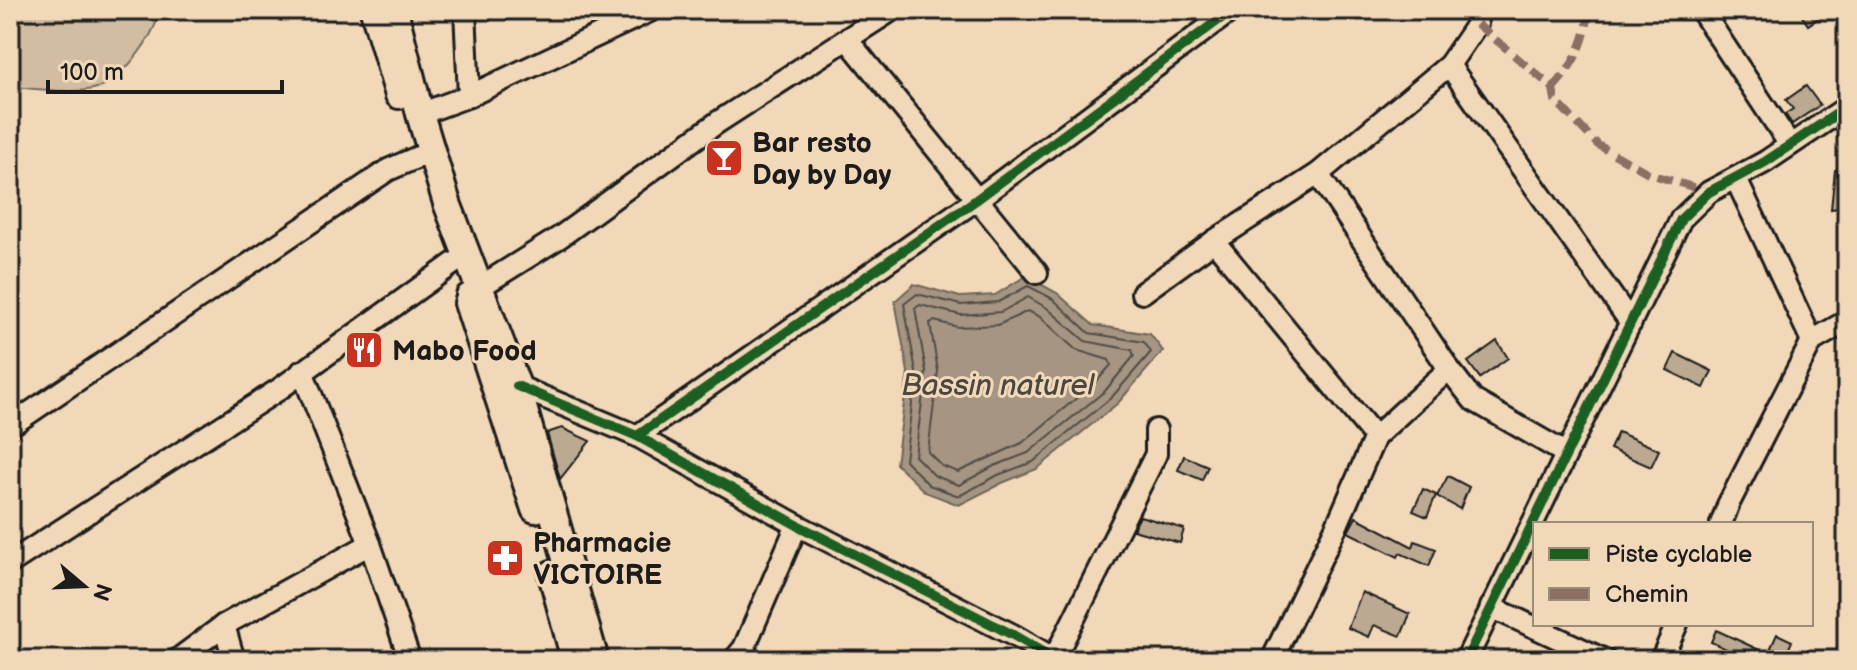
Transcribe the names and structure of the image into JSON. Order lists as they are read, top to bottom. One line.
{"water":["Bassin naturel"],"places":{"bar":["Bar resto Day by Day"],"restaurant":["Mabo Food"],"pharmacy":["Pharmacie VICTOIRE"]},"legend":["Piste cyclable","Chemin"],"scale_bar":"100 m","north":"right"}
